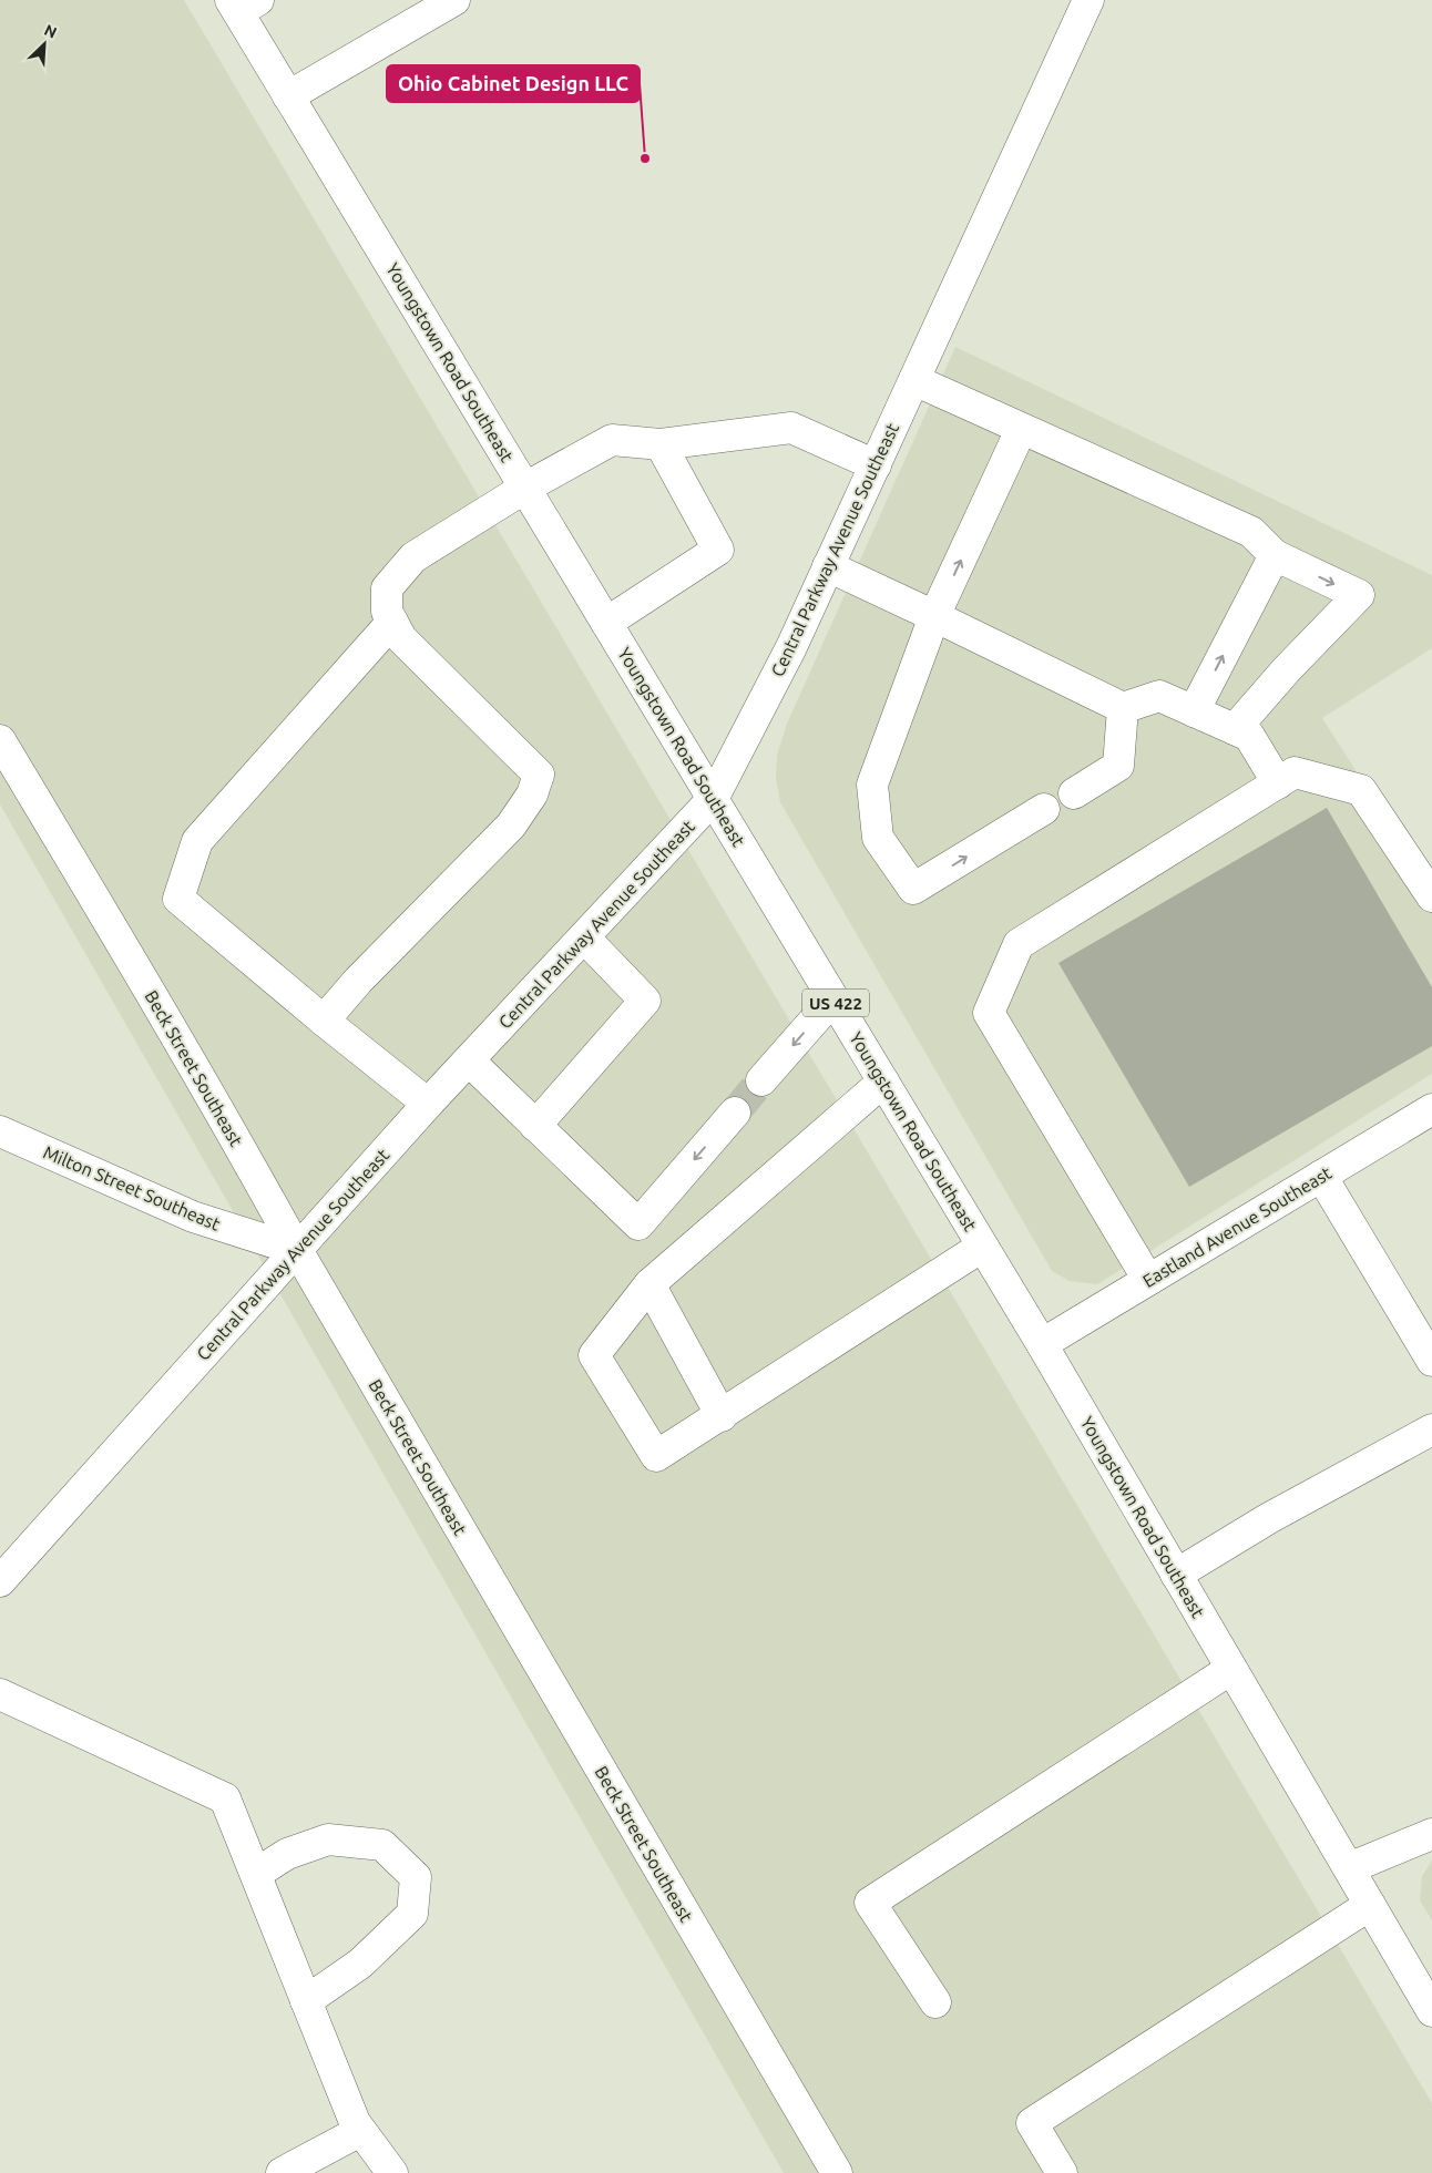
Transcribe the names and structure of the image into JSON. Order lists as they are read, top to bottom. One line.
{"streets":{"street":["Youngstown Road Southeast","Central Parkway Avenue Southeast","US 422","Beck Street Southeast","Milton Street Southeast","Eastland Avenue Southeast"]},"crossings":[["Youngstown Road Southeast","Central Parkway Avenue Southeast"],["Youngstown Road Southeast","Eastland Avenue Southeast"],["Central Parkway Avenue Southeast","Beck Street Southeast"],["Central Parkway Avenue Southeast","Milton Street Southeast"],["Beck Street Southeast","Milton Street Southeast"]],"places":["Ohio Cabinet Design LLC"],"north":"top right"}
